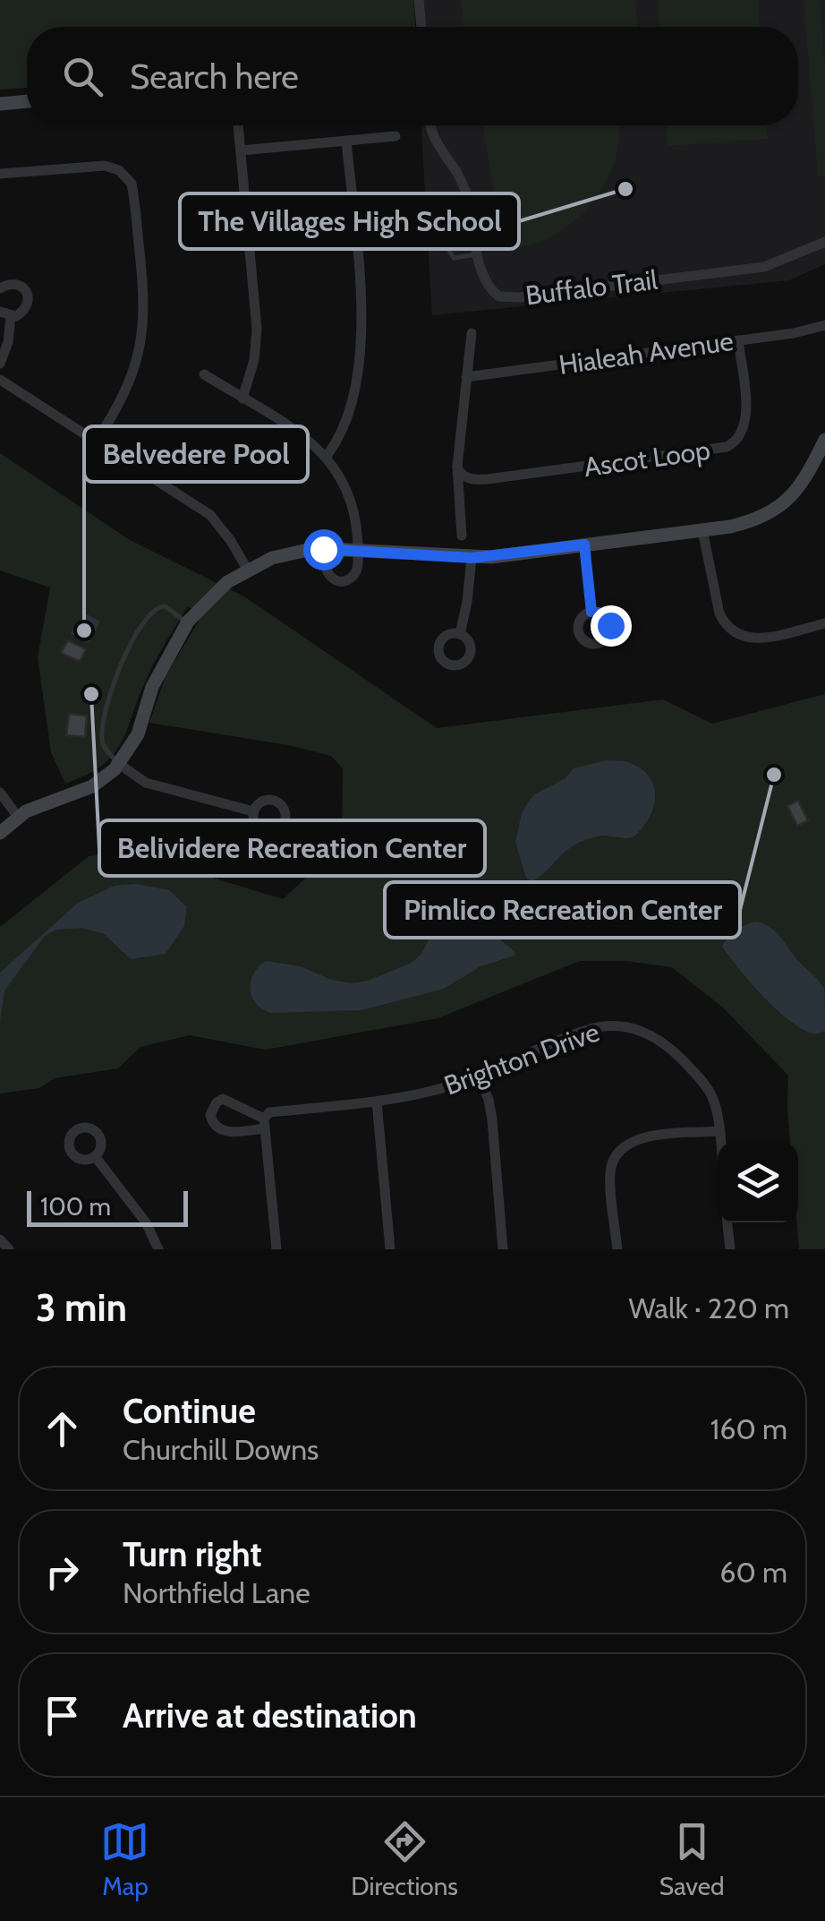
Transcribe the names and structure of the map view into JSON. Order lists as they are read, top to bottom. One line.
{"streets":{"street":["Buffalo Trail","Hialeah Avenue","Ascot Loop","Brighton Drive"]},"crossings":[["Hialeah Avenue","Ascot Loop"]],"places":["The Villages High School","Belvedere Pool","Belividere Recreation Center","Pimlico Recreation Center"],"scale_bar":"100 m","page":{"search":"Search here","scale":"100 m","heading":["3 min","Walk · 220 m"],"list":[["Continue","Churchill Downs","160 m"],["Turn right","Northfield Lane","60 m"],"Arrive at destination"],"nav":["Map","Directions","Saved"]}}
